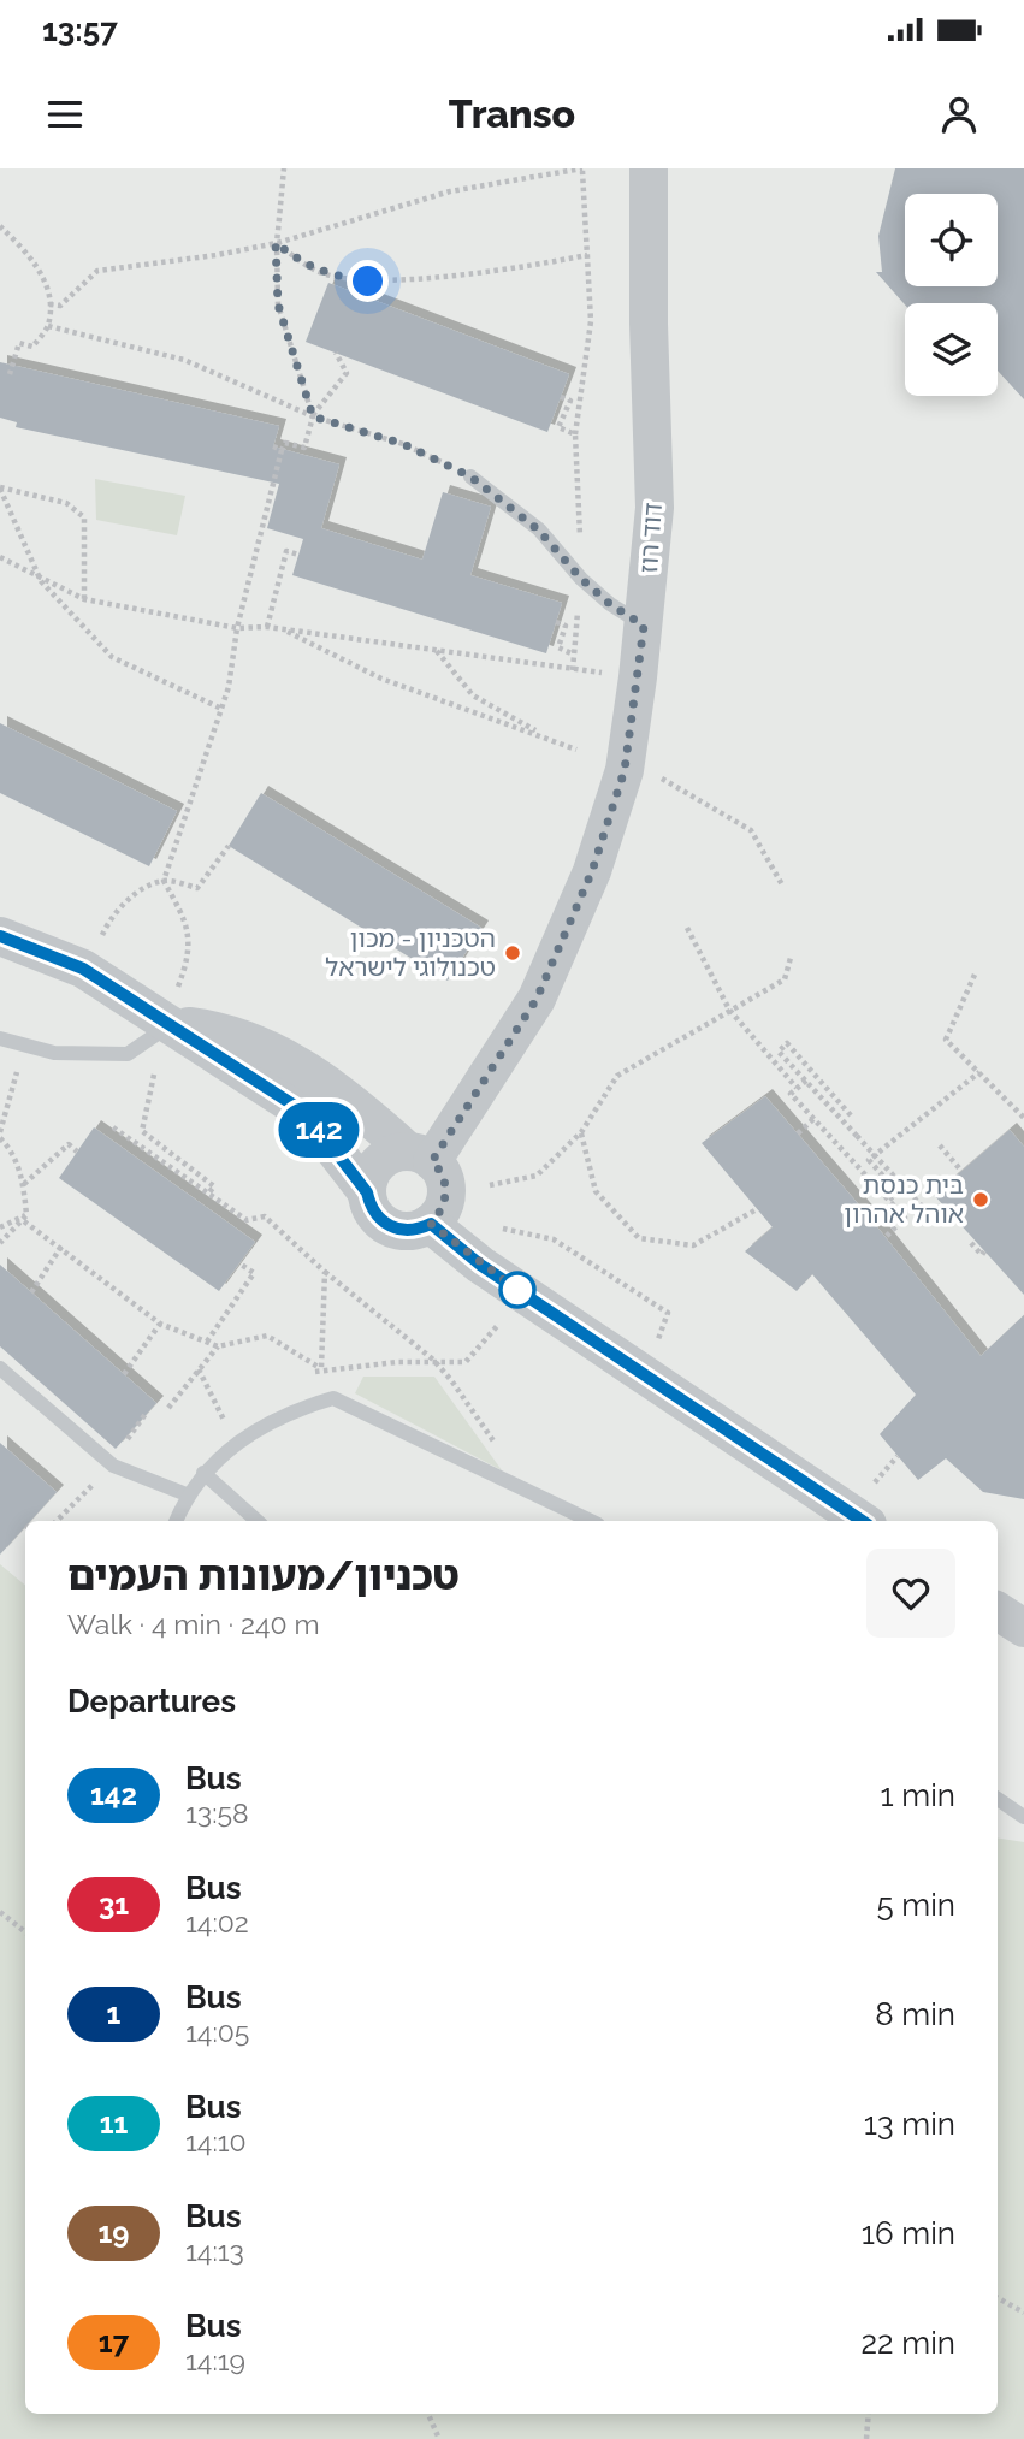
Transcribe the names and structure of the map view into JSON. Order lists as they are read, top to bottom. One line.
{"streets":{"street":["דוד רוז"]},"places":["הטכניון - מכון טכנולוגי לישראל","בית כנסת אוהל אהרון"],"lines":["bus line 142"],"page":{"status":"13:57","header":"Transo","on_map":"142","heading":[["טכניון/מעונות העמים","Walk · 4 min · 240 m"],"Departures"],"list":[{"mark":"142","name":"Bus","note":"13:58","value":"1 min"},{"mark":"31","name":"Bus","note":"14:02","value":"5 min"},{"mark":"1","name":"Bus","note":"14:05","value":"8 min"},{"mark":"11","name":"Bus","note":"14:10","value":"13 min"},{"mark":"19","name":"Bus","note":"14:13","value":"16 min"},{"mark":"17","name":"Bus","note":"14:19","value":"22 min"}]}}
